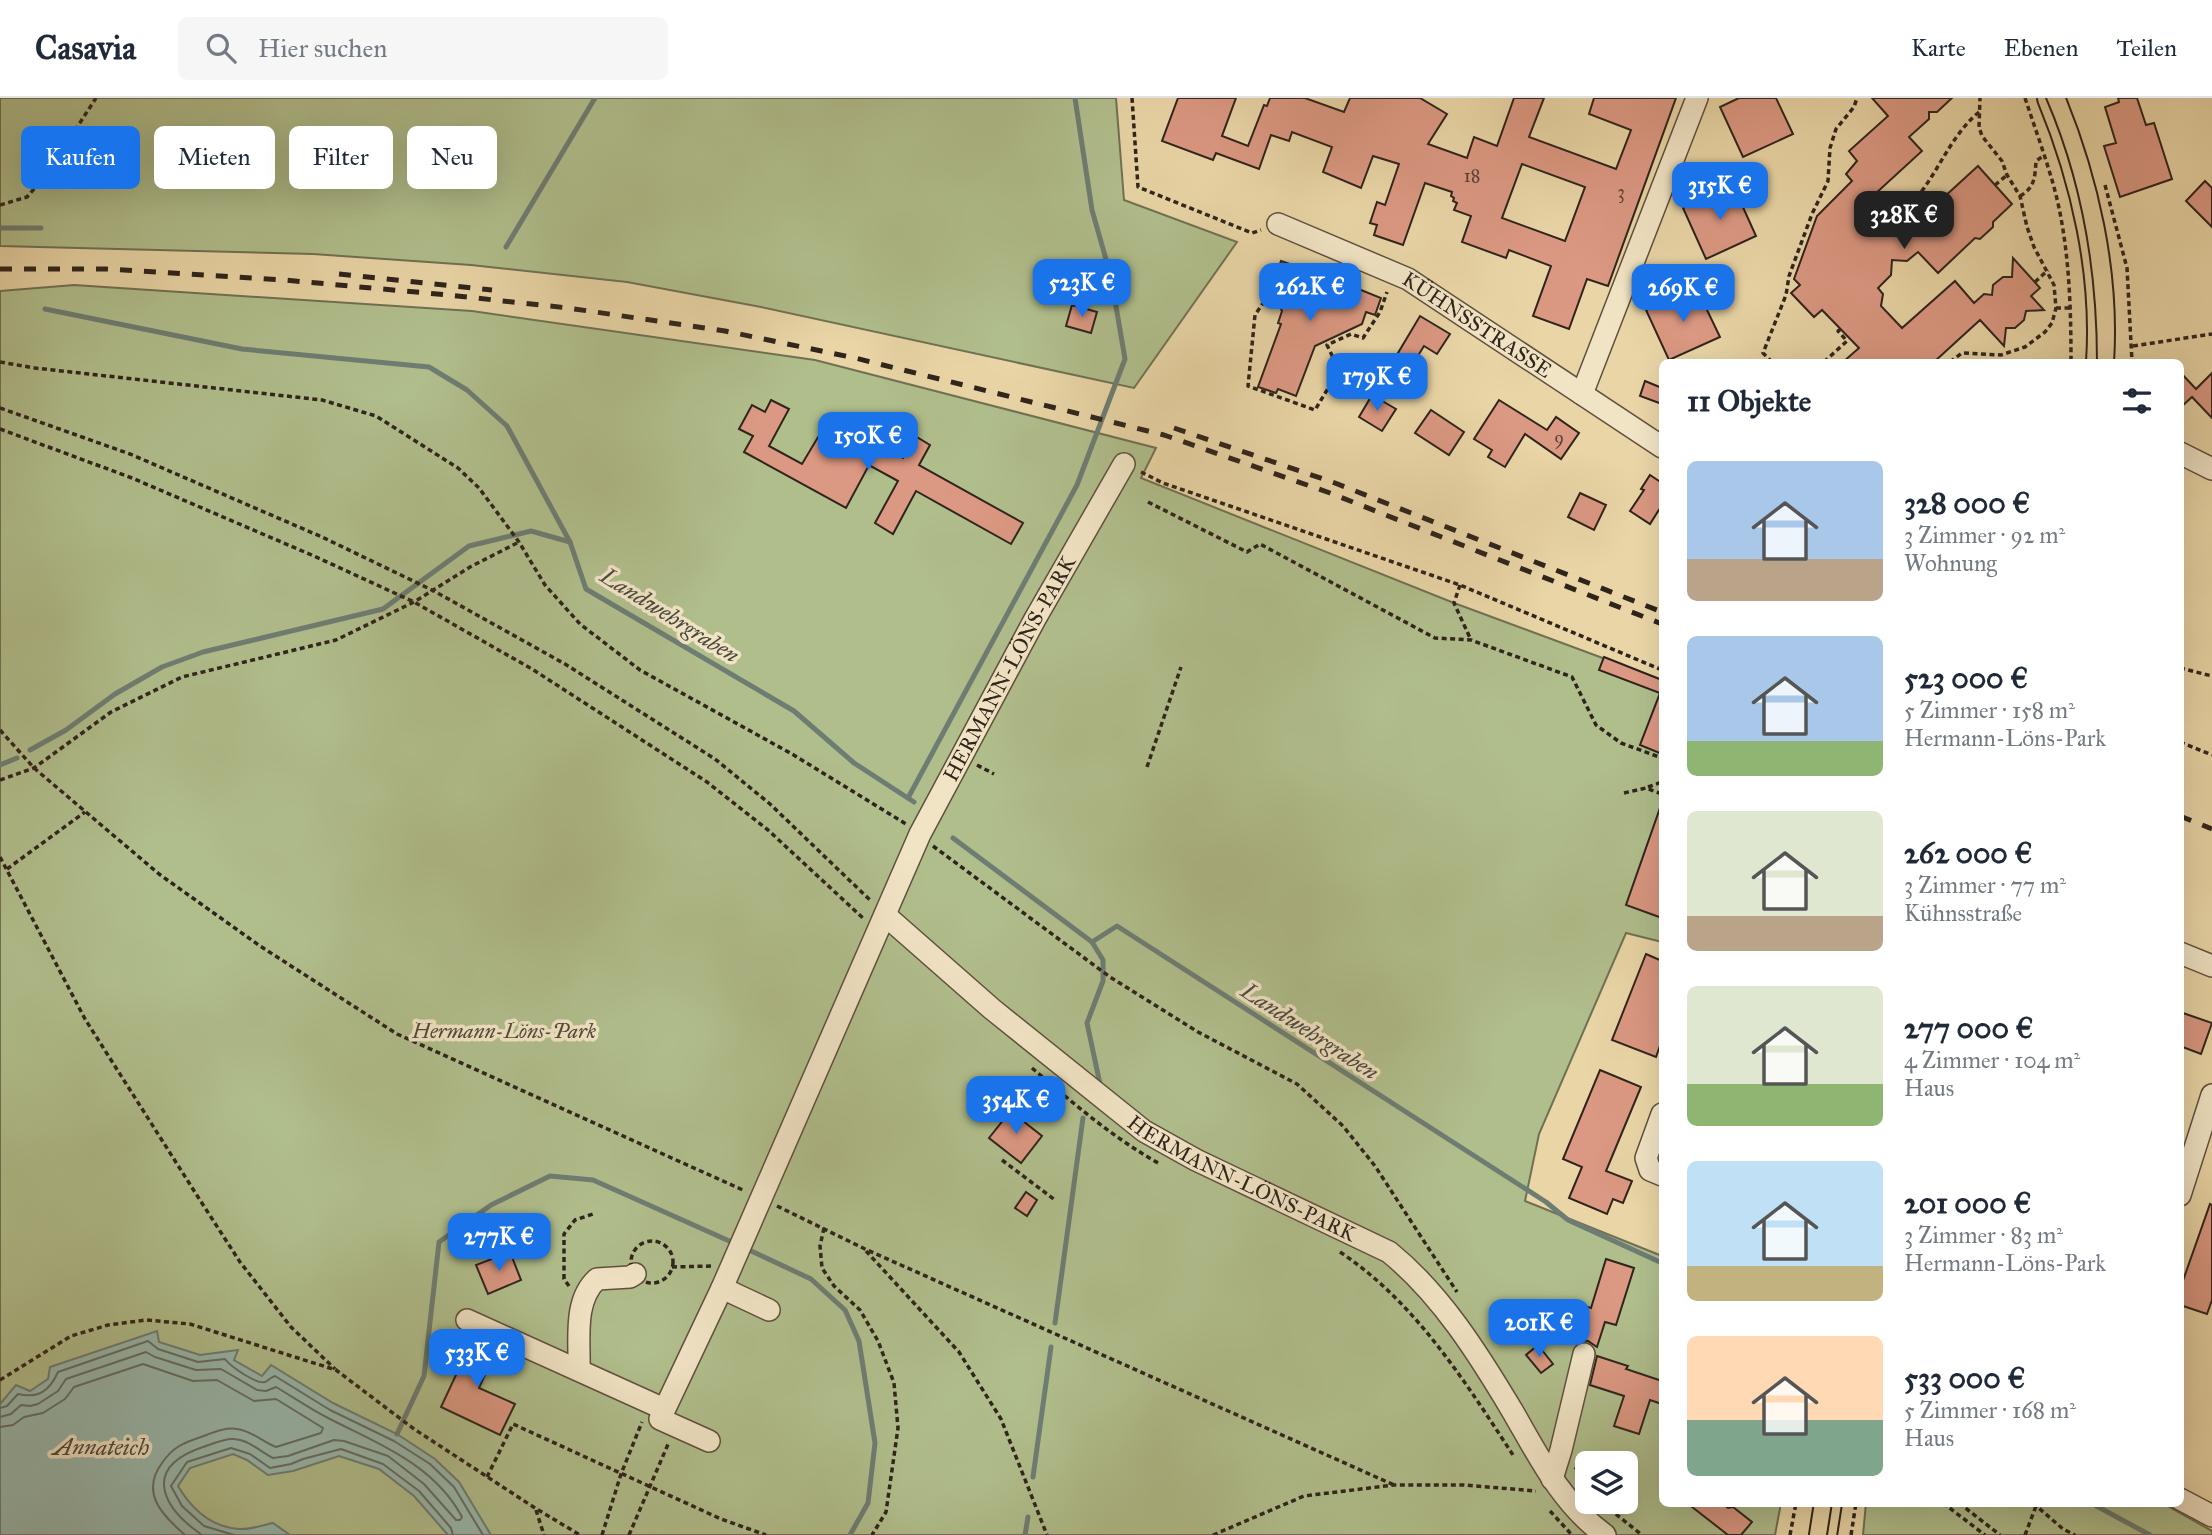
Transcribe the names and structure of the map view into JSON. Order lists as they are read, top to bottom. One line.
{"streets":{"street":["KÜHNSSTRASSE","HERMANN-LÖNS-PARK"]},"water":["Landwehrgraben","Annateich"],"parks":["Hermann-Löns-Park"],"house_numbers":["18","3","9"],"page":{"header":"Casavia","search":"Hier suchen","nav":["Karte","Ebenen","Teilen"],"chip":["Kaufen","Mieten","Filter","Neu"],"price":["315K €","328K €","523K €","262K €","269K €","179K €","150K €","354K €","277K €","201K €","533K €"],"heading":"11 Objekte","list":[{"name":"328 000 €","note":"3 Zimmer · 92 m² · Wohnung"},{"name":"523 000 €","note":"5 Zimmer · 158 m² · Hermann-Löns-Park"},{"name":"262 000 €","note":"3 Zimmer · 77 m² · Kühnsstraße"},{"name":"277 000 €","note":"4 Zimmer · 104 m² · Haus"},{"name":"201 000 €","note":"3 Zimmer · 83 m² · Hermann-Löns-Park"},{"name":"533 000 €","note":"5 Zimmer · 168 m² · Haus"}]}}
